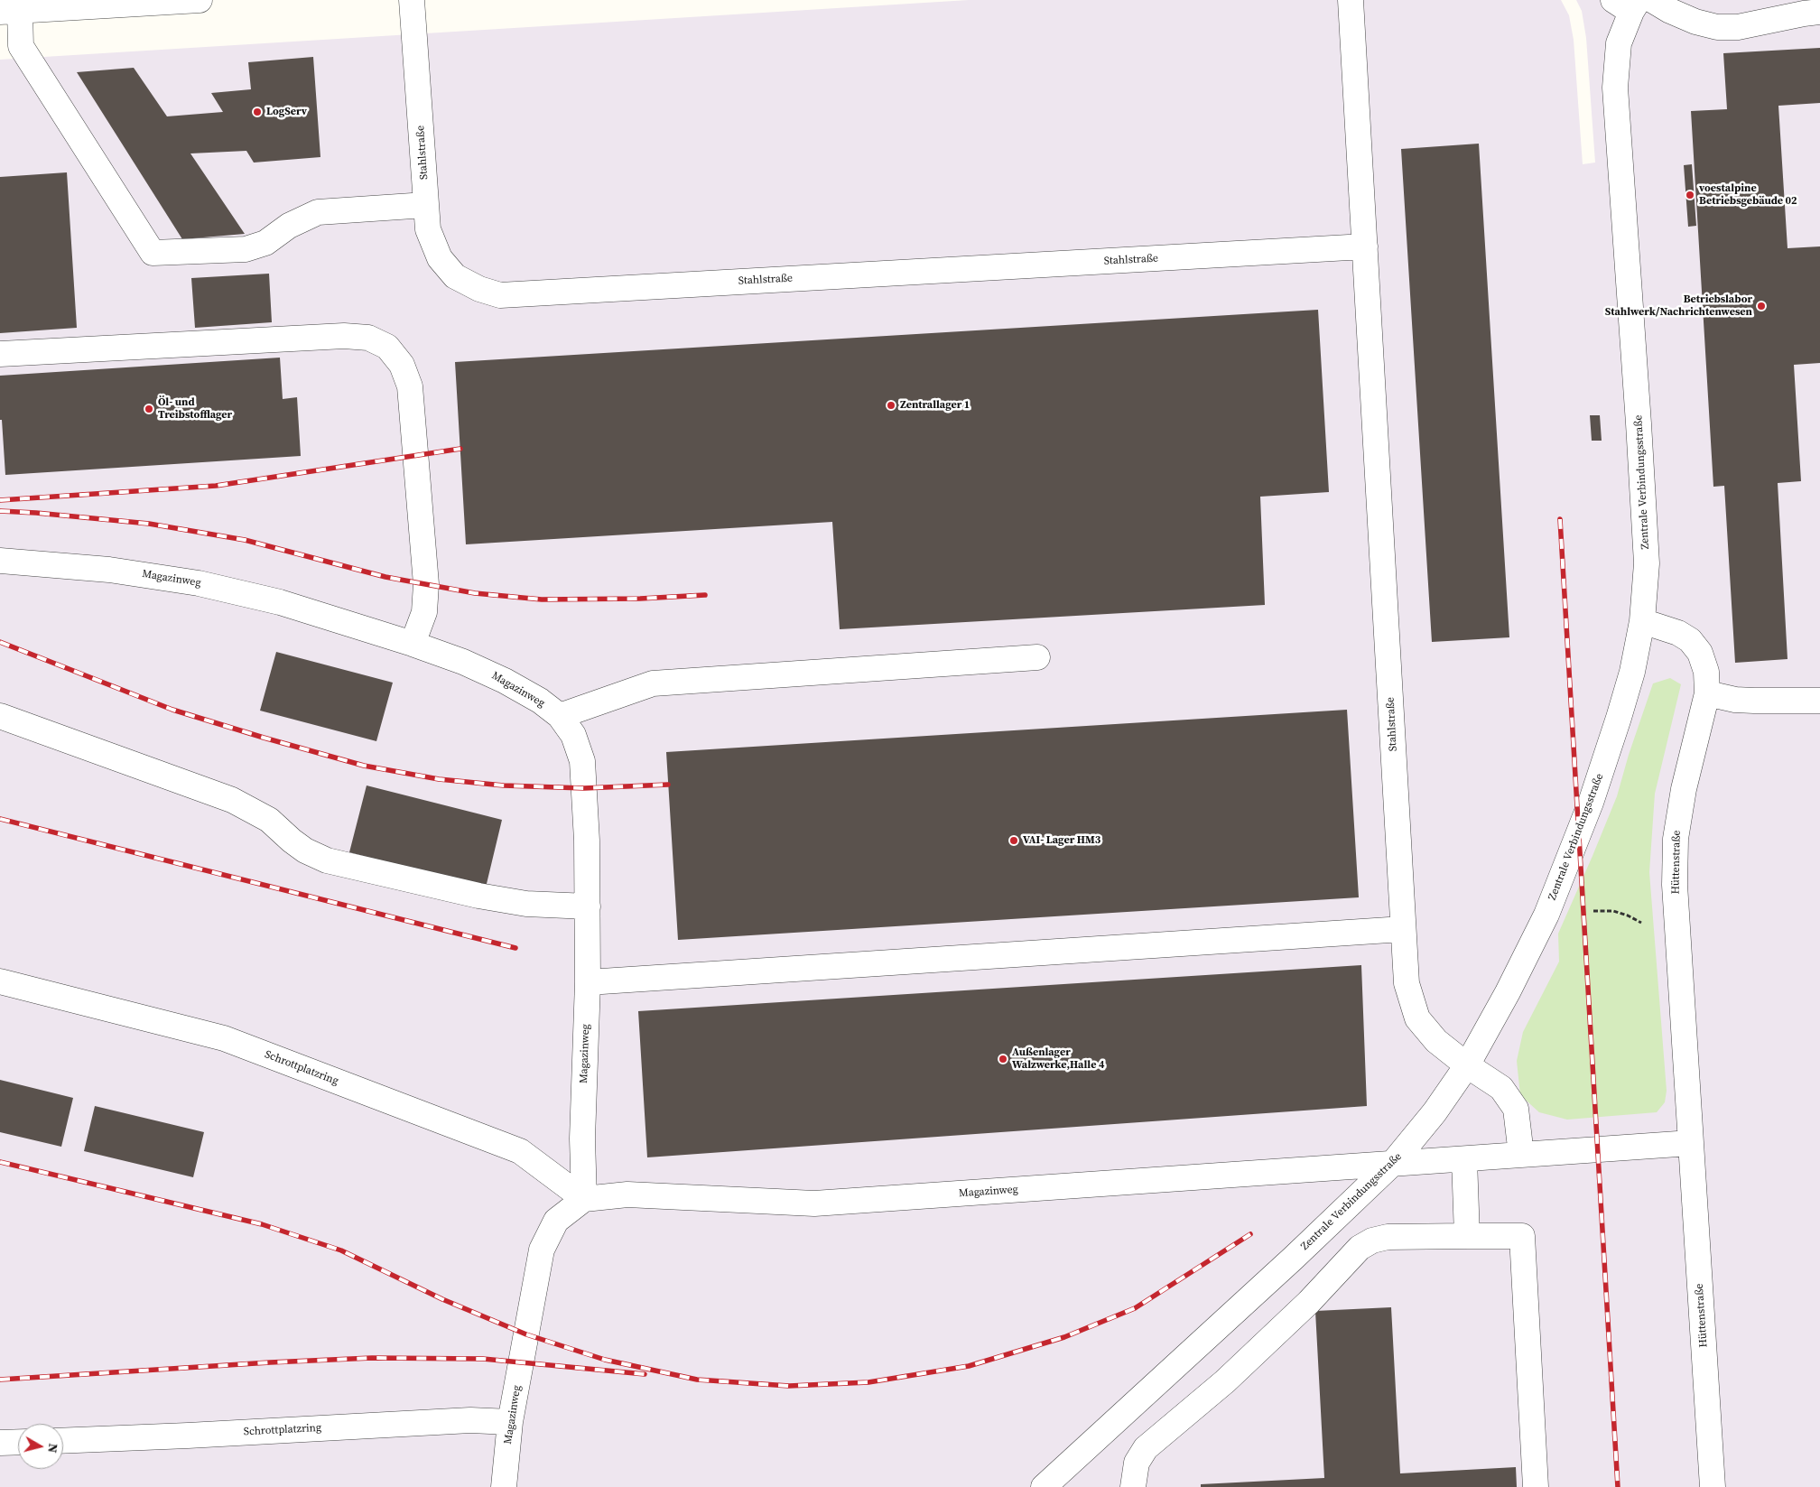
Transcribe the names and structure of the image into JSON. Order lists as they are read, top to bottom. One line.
{"streets":{"street":["Stahlstraße","Zentrale Verbindungsstraße","Magazinweg","Hüttenstraße","Schrottplatzring"]},"crossings":[["Stahlstraße","Zentrale Verbindungsstraße"],["Zentrale Verbindungsstraße","Magazinweg"],["Zentrale Verbindungsstraße","Hüttenstraße"],["Magazinweg","Schrottplatzring"]],"places":["LogServ","voestalpine Betriebsgebäude 02","Betriebslabor Stahlwerk/Nachrichtenwesen","Zentrallager 1","Öl- und Treibstofflager","VAI- Lager HM3","Außenlager Walzwerke,Halle 4"],"north":"right"}
